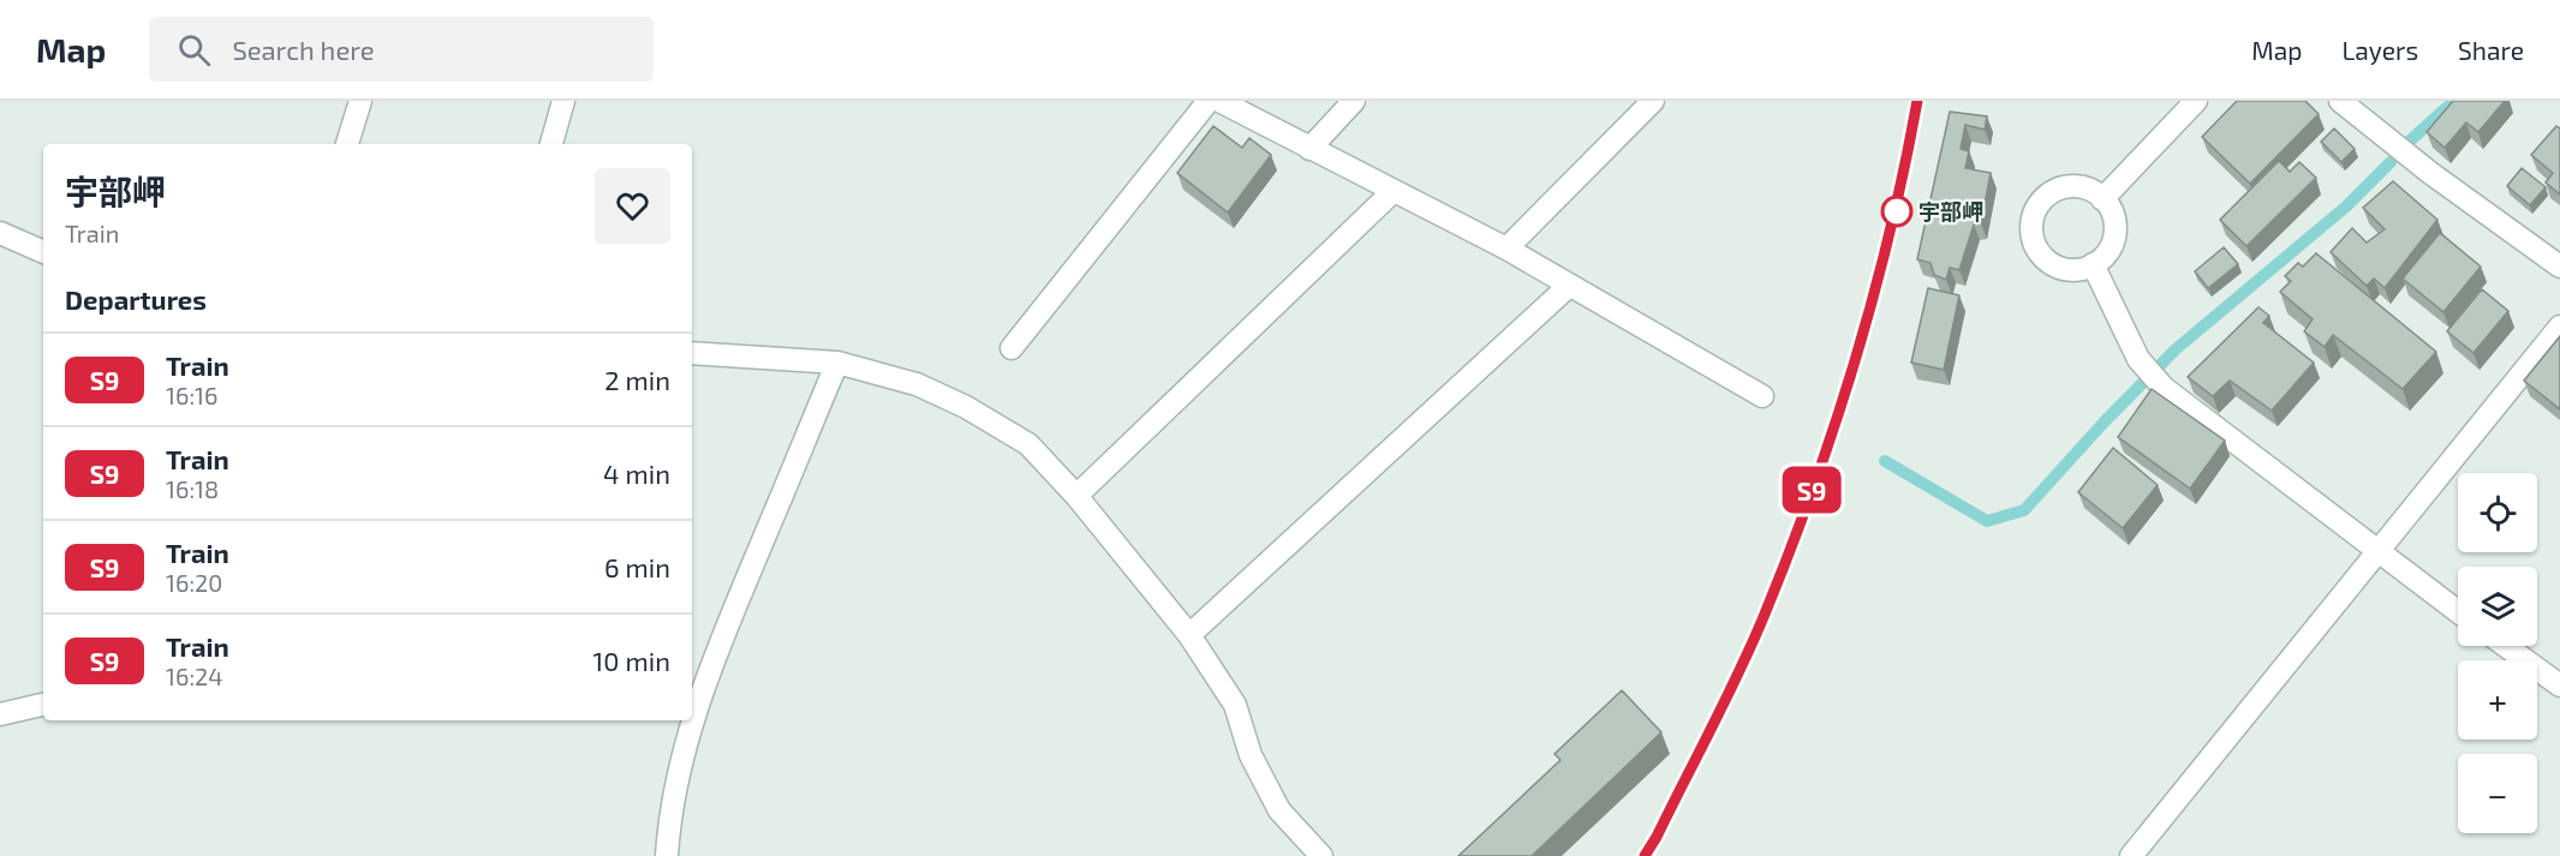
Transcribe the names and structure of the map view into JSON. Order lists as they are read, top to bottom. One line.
{"places":["宇部岬"],"page":{"header":"Map","search":"Search here","nav":["Map","Layers","Share"],"on_map":"S9","heading":[["宇部岬","Train"],"Departures"],"list":[{"mark":"S9","name":"Train","note":"16:16","value":"2 min"},{"mark":"S9","name":"Train","note":"16:18","value":"4 min"},{"mark":"S9","name":"Train","note":"16:20","value":"6 min"},{"mark":"S9","name":"Train","note":"16:24","value":"10 min"}],"map_buttons":["+","−"]}}
